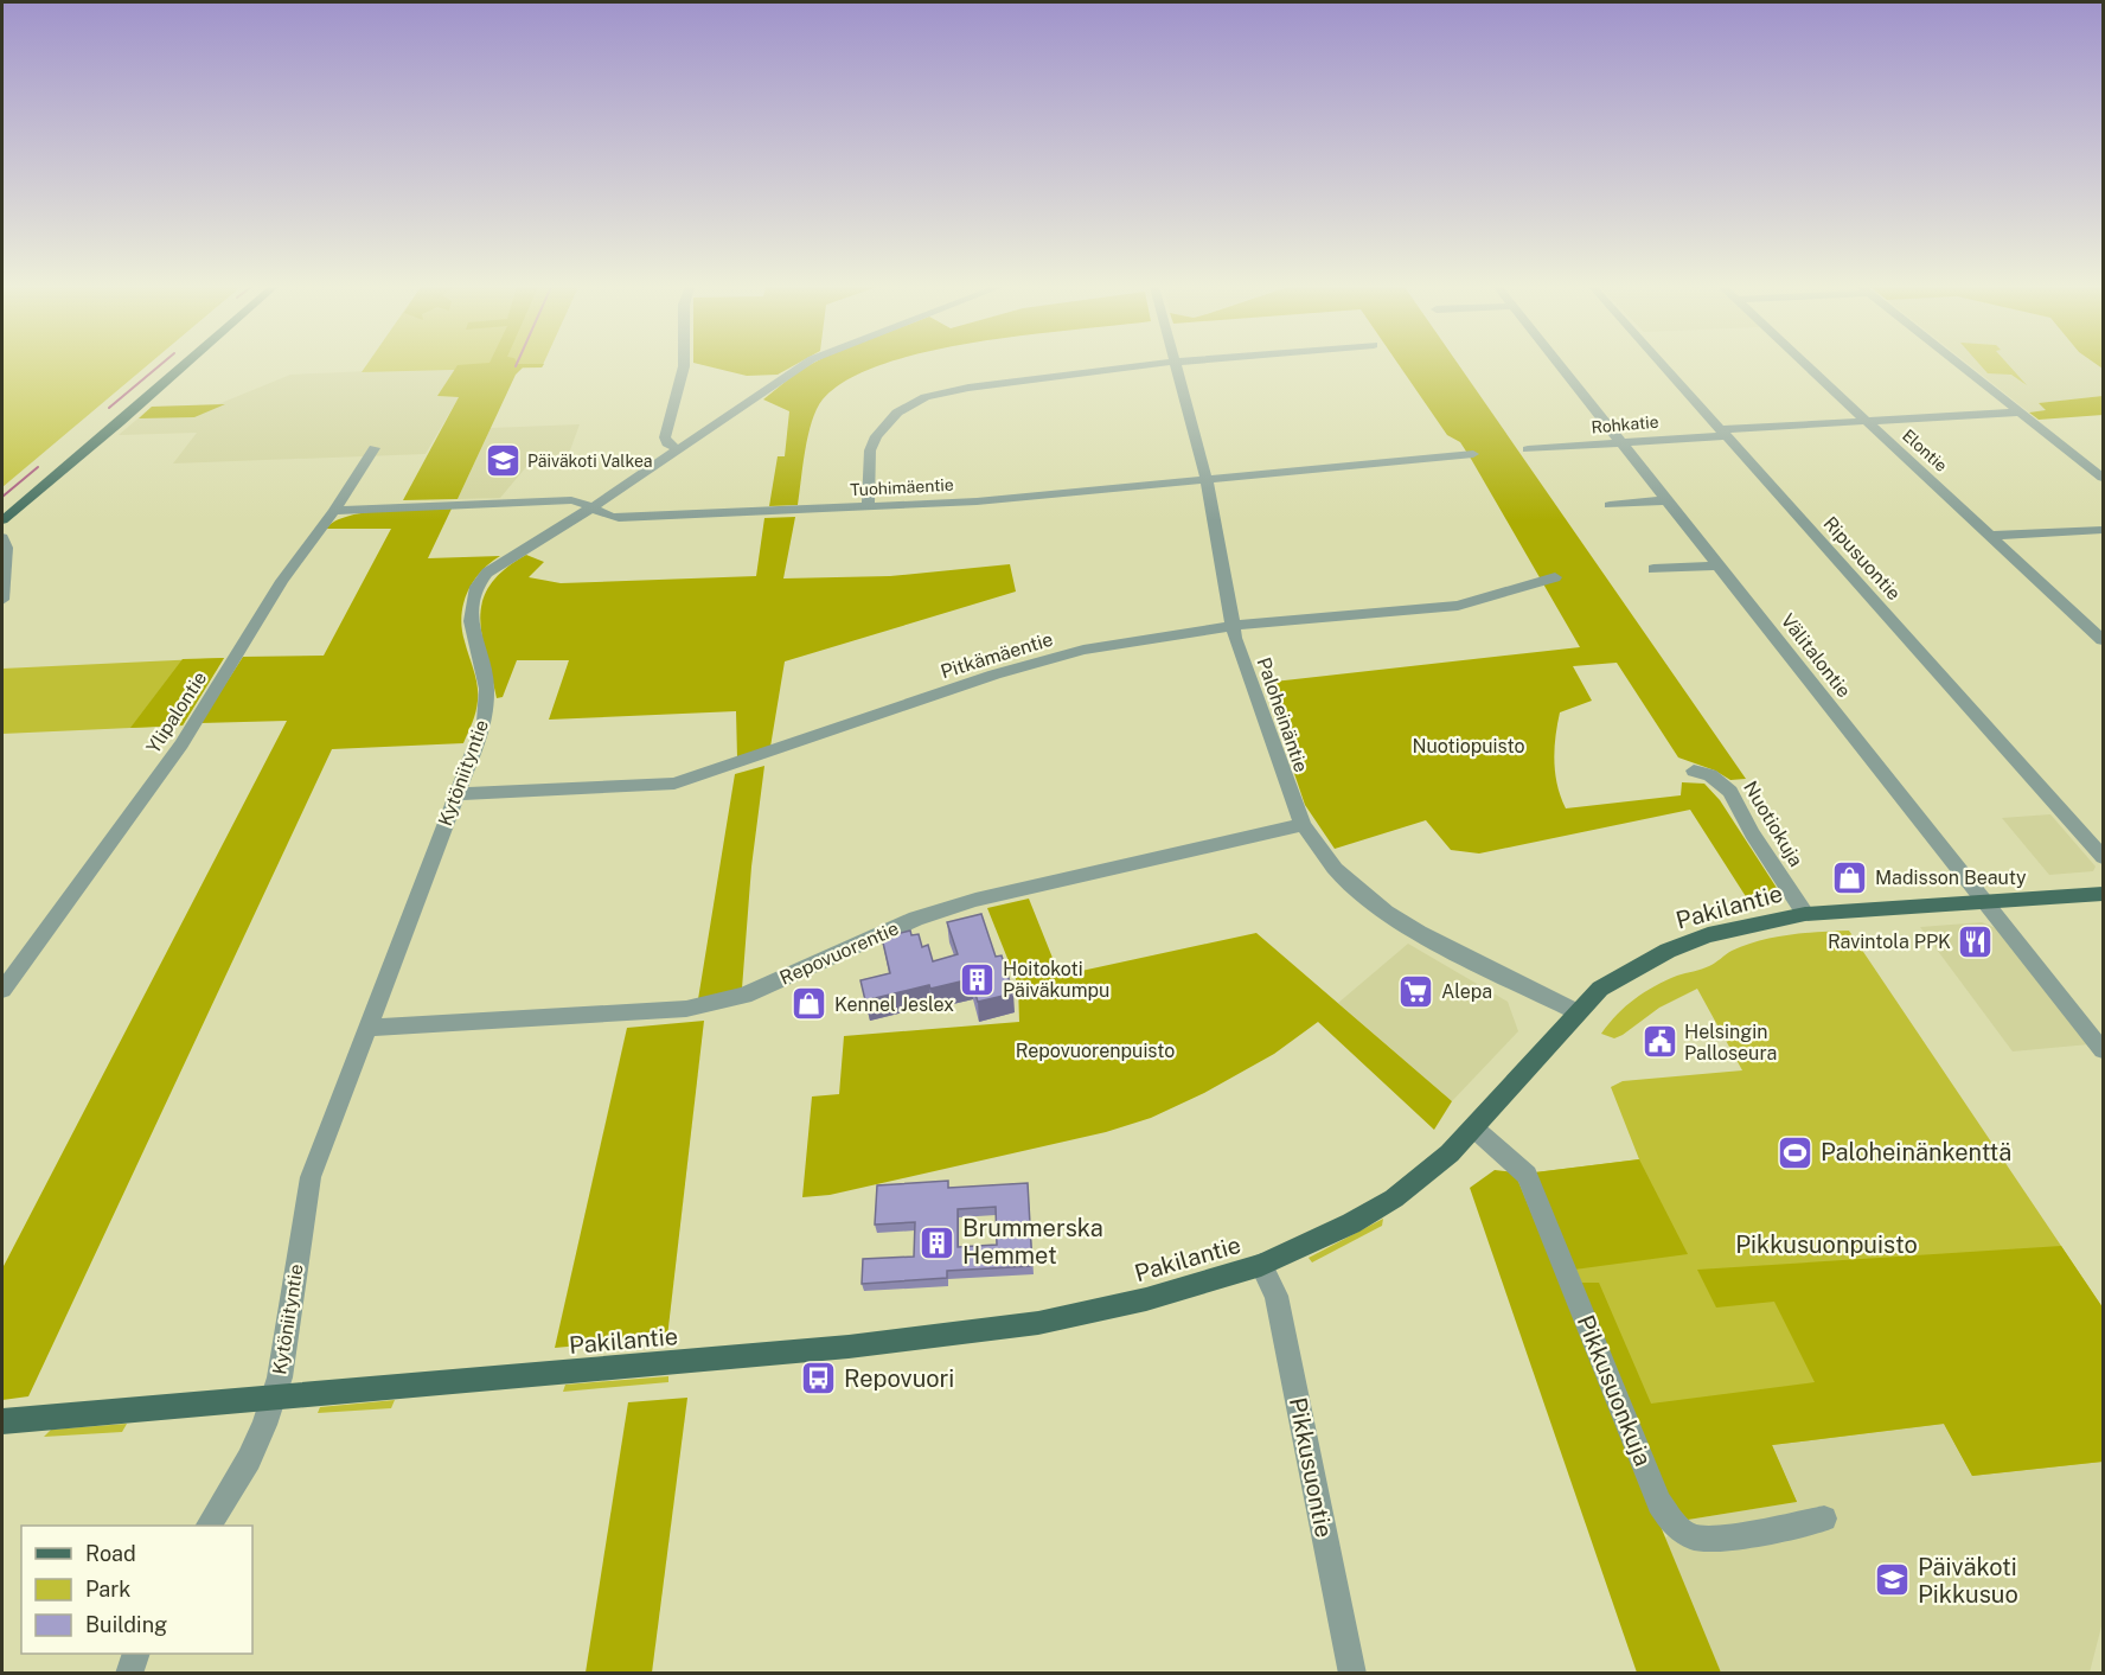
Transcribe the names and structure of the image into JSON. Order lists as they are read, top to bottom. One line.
{"streets":{"main road":["Pakilantie"],"street":["Rohkatie","Elontie","Tuohimäentie","Ripusuontie","Pitkämäentie","Välitalontie","Ylipalontie","Paloheinäntie","Kytöniityntie","Nuotiokuja","Repovuorentie","Pikkusuonkuja","Pikkusuontie"]},"crossings":[["Rohkatie","Elontie"],["Rohkatie","Ripusuontie"],["Rohkatie","Välitalontie"],["Tuohimäentie","Ylipalontie"],["Tuohimäentie","Paloheinäntie"],["Tuohimäentie","Kytöniityntie"],["Pitkämäentie","Paloheinäntie"],["Pitkämäentie","Kytöniityntie"],["Välitalontie","Pakilantie"],["Paloheinäntie","Pakilantie"],["Paloheinäntie","Repovuorentie"],["Kytöniityntie","Pakilantie"],["Kytöniityntie","Repovuorentie"],["Nuotiokuja","Pakilantie"],["Pakilantie","Pikkusuonkuja"],["Pakilantie","Pikkusuontie"]],"parks":["Nuotiopuisto","Repovuorenpuisto","Pikkusuonpuisto"],"places":{"school or university":["Päiväkoti Valkea","Päiväkoti Pikkusuo"],"shop":["Madisson Beauty","Kennel Jeslex"],"restaurant":["Ravintola PPK"],"building":["Hoitokoti Päiväkumpu","Brummerska Hemmet"],"supermarket":["Alepa"],"public building":["Helsingin Palloseura"],"sports":["Paloheinänkenttä"],"bus stop":["Repovuori"]},"legend":["Road","Park","Building"]}
